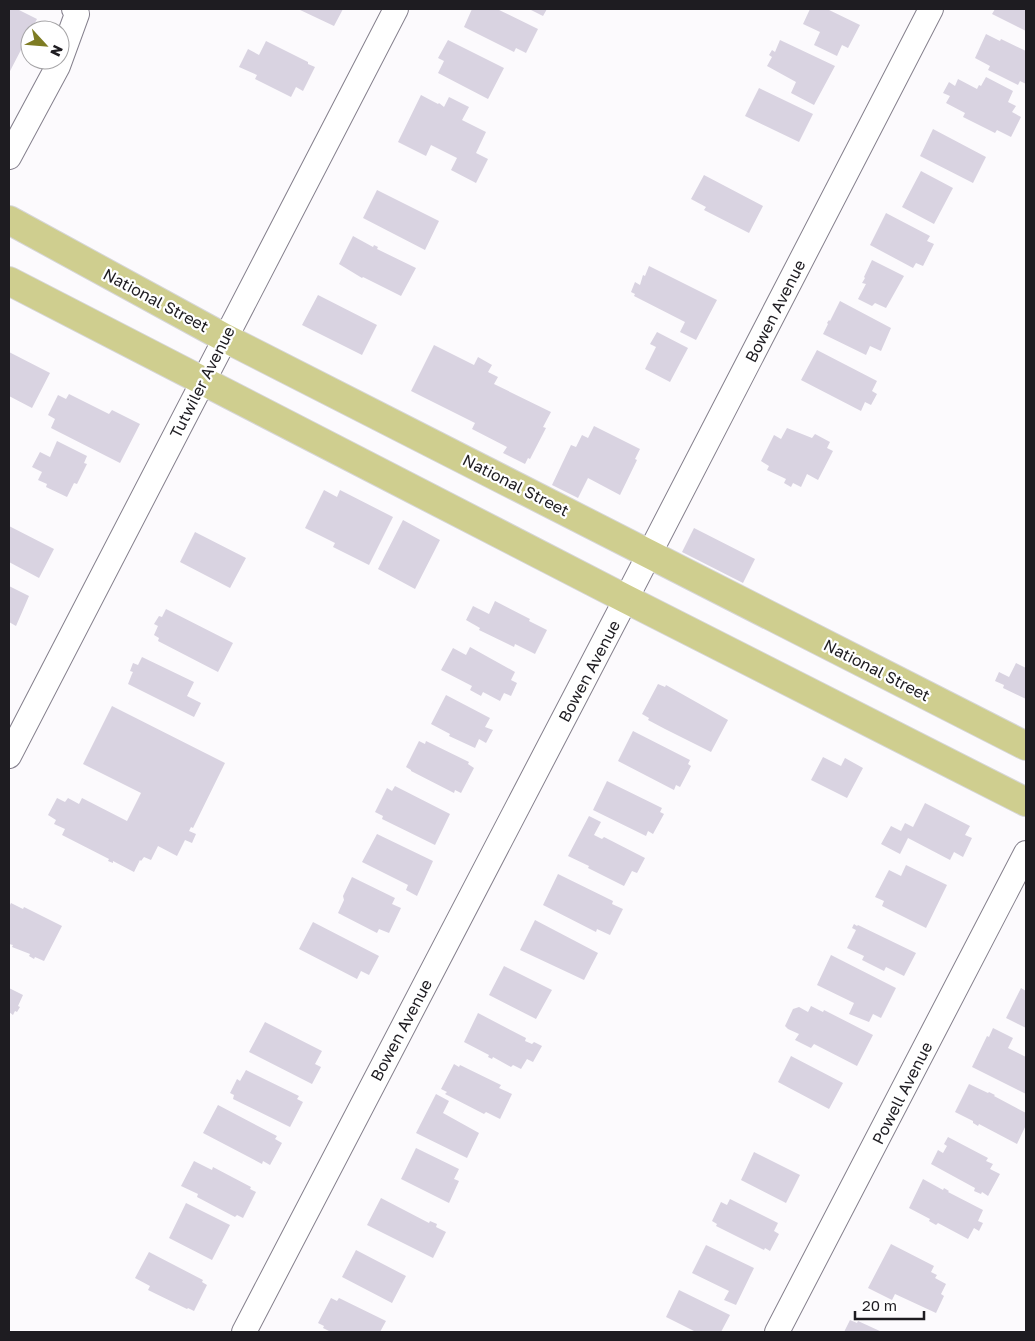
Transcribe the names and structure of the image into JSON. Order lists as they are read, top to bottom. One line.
{"streets":{"main road":["National Street"],"street":["Bowen Avenue","Tutwiler Avenue","Powell Avenue"]},"crossings":[["National Street","Bowen Avenue"],["National Street","Tutwiler Avenue"]],"scale_bar":"20 m","north":"bottom right"}
